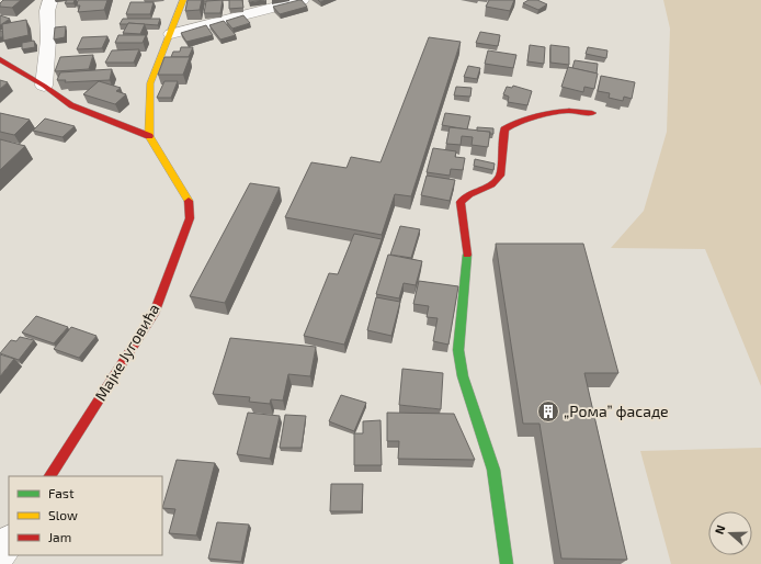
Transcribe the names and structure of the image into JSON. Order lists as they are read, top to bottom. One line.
{"streets":{"street":["Мајке Југовића"]},"places":{"building":["„Рома” фасаде"]},"legend":["Fast","Slow","Jam"],"north":"left"}
